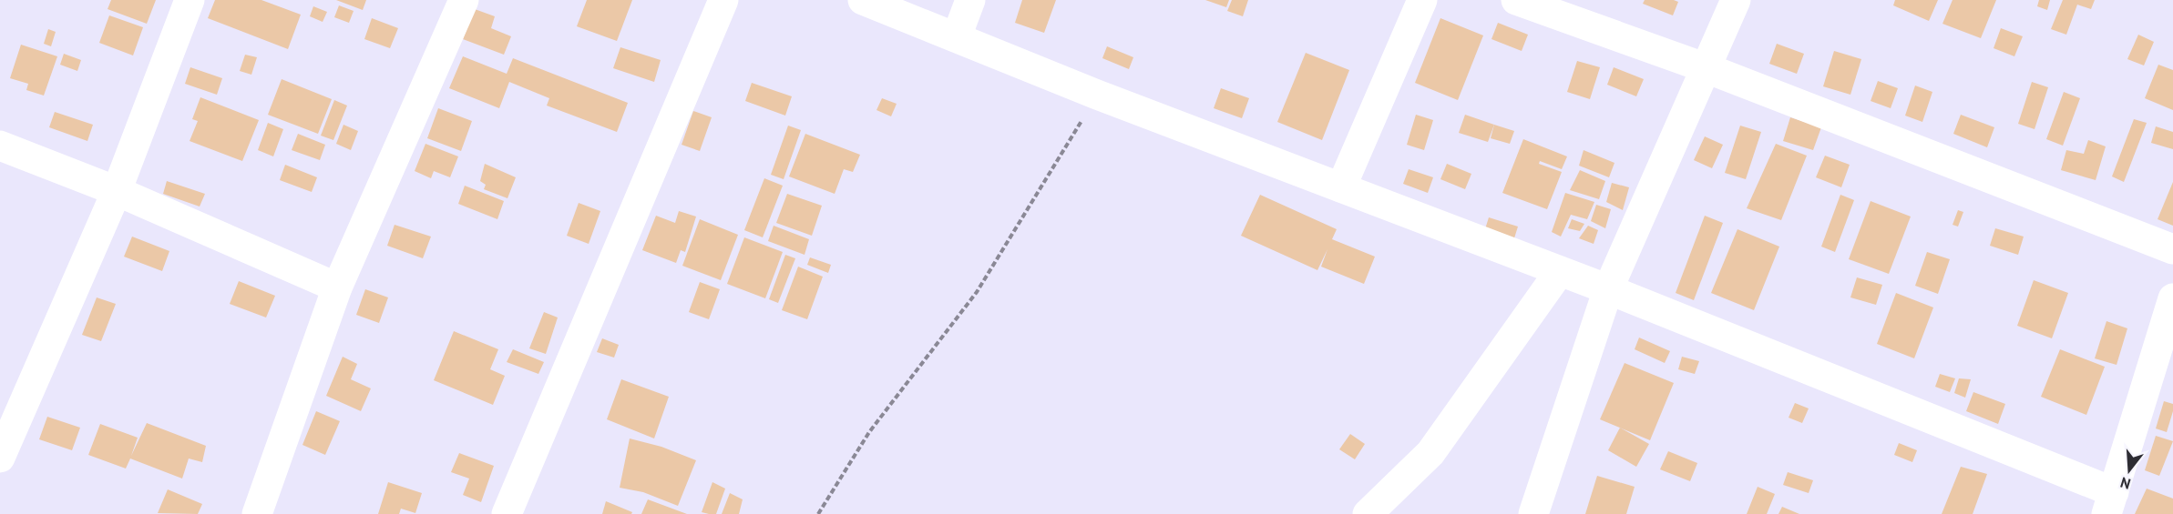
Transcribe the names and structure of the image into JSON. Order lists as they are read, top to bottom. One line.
{"north":"bottom"}
